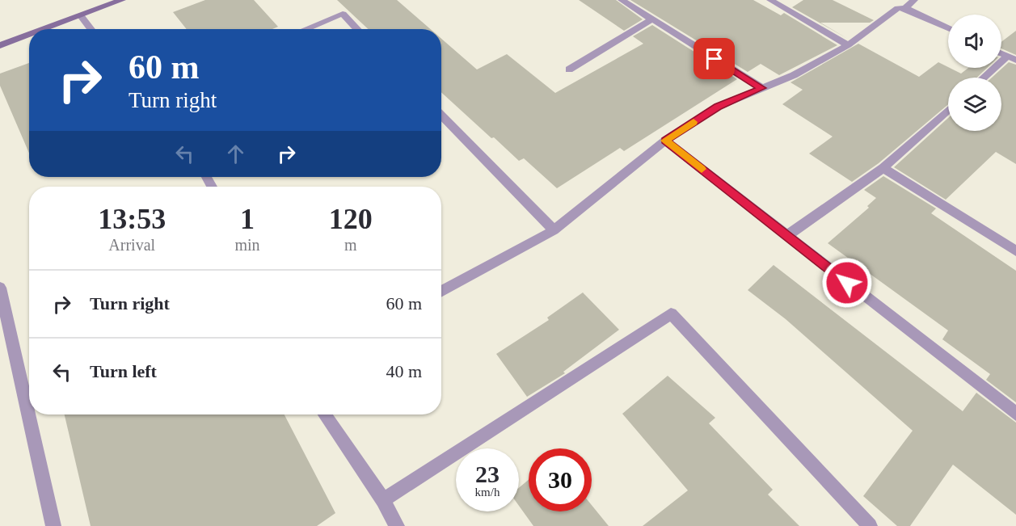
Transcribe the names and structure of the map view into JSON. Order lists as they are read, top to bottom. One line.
{"page":{"turn":["60 m","Turn right"],"eta":["13:53","Arrival","1","min","120","m"],"list":[{"name":"Turn right","value":"60 m"},{"name":"Turn left","value":"40 m"}],"speed":"23 km/h","limit":"30"}}
